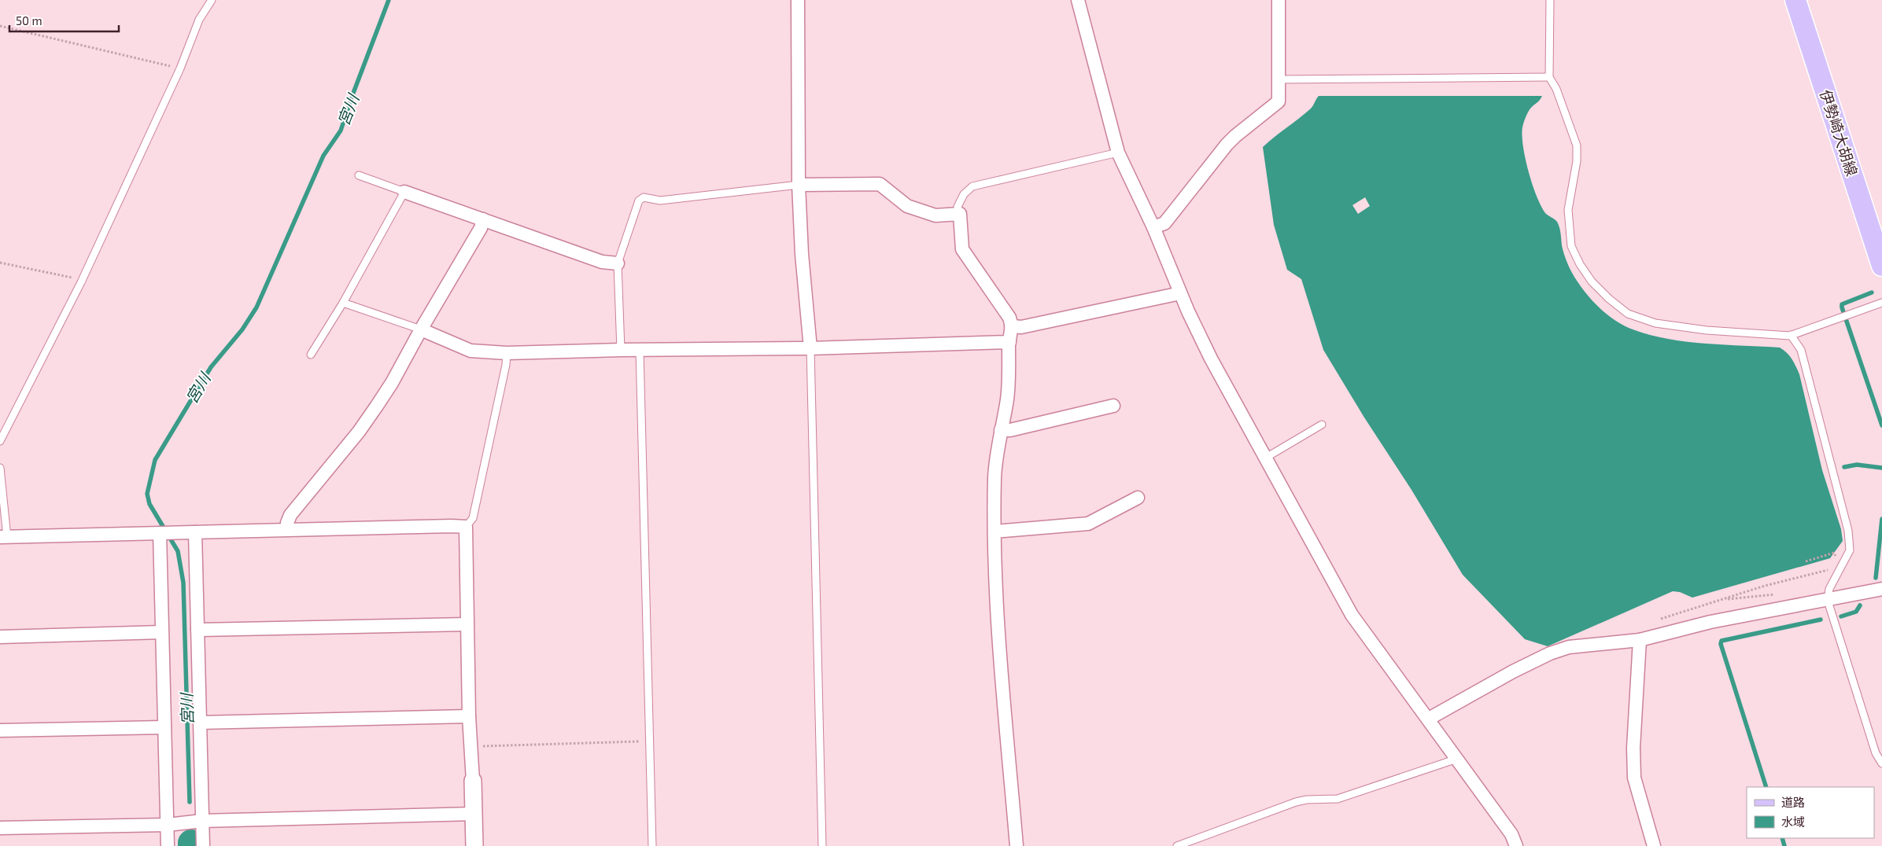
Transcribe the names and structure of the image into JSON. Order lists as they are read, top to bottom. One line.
{"streets":{"main road":["伊勢崎大胡線"]},"water":["宮川"],"legend":["道路","水域"],"scale_bar":"50 m"}
